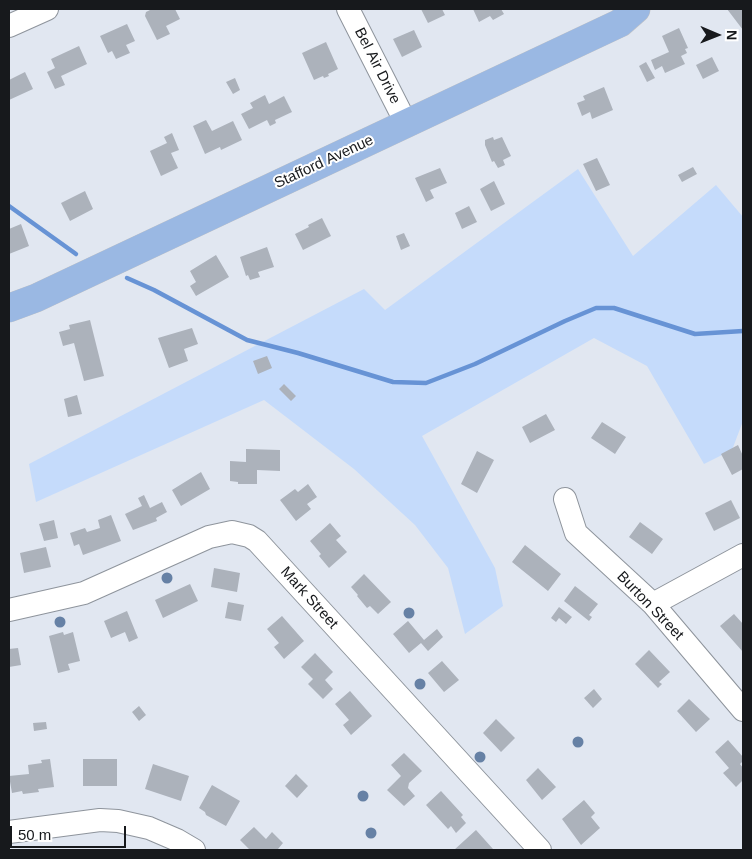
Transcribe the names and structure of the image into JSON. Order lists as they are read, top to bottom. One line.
{"streets":{"main road":["Stafford Avenue"],"street":["Bel Air Drive","Mark Street","Burton Street"]},"crossings":[["Bel Air Drive","Stafford Avenue"]],"scale_bar":"50 m","north":"right"}
